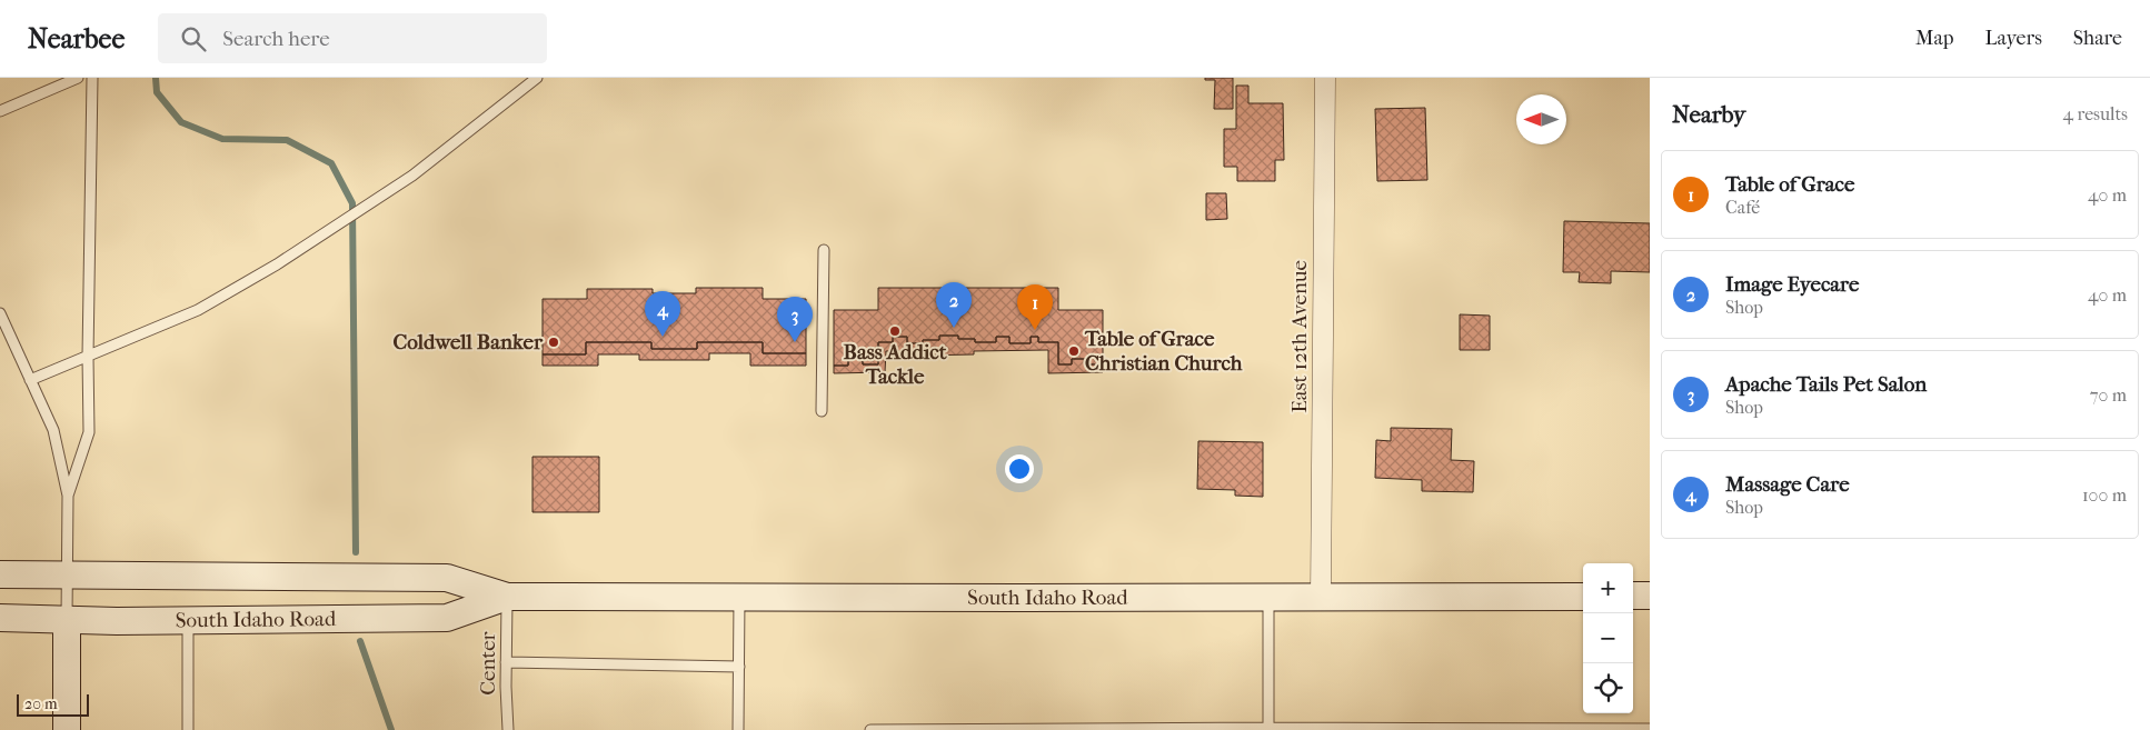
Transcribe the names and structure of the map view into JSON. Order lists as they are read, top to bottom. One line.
{"streets":{"main road":["South Idaho Road"],"street":["East 12th Avenue"],"lane":["Center"]},"crossings":[["East 12th Avenue","South Idaho Road"],["South Idaho Road","Center"]],"places":["Bass Addict Tackle","Coldwell Banker","Table of Grace Christian Church"],"scale_bar":"20 m","north":"left","page":{"header":"Nearbee","search":"Search here","nav":["Map","Layers","Share"],"heading":["Nearby","4 results"],"list":[{"mark":"1","name":"Table of Grace","note":"Café","value":"40 m"},{"mark":"2","name":"Image Eyecare","note":"Shop","value":"40 m"},{"mark":"3","name":"Apache Tails Pet Salon","note":"Shop","value":"70 m"},{"mark":"4","name":"Massage Care","note":"Shop","value":"100 m"}],"pins":["2","1","4","3"],"map_buttons":["+","−"],"scale":"20 m"}}
